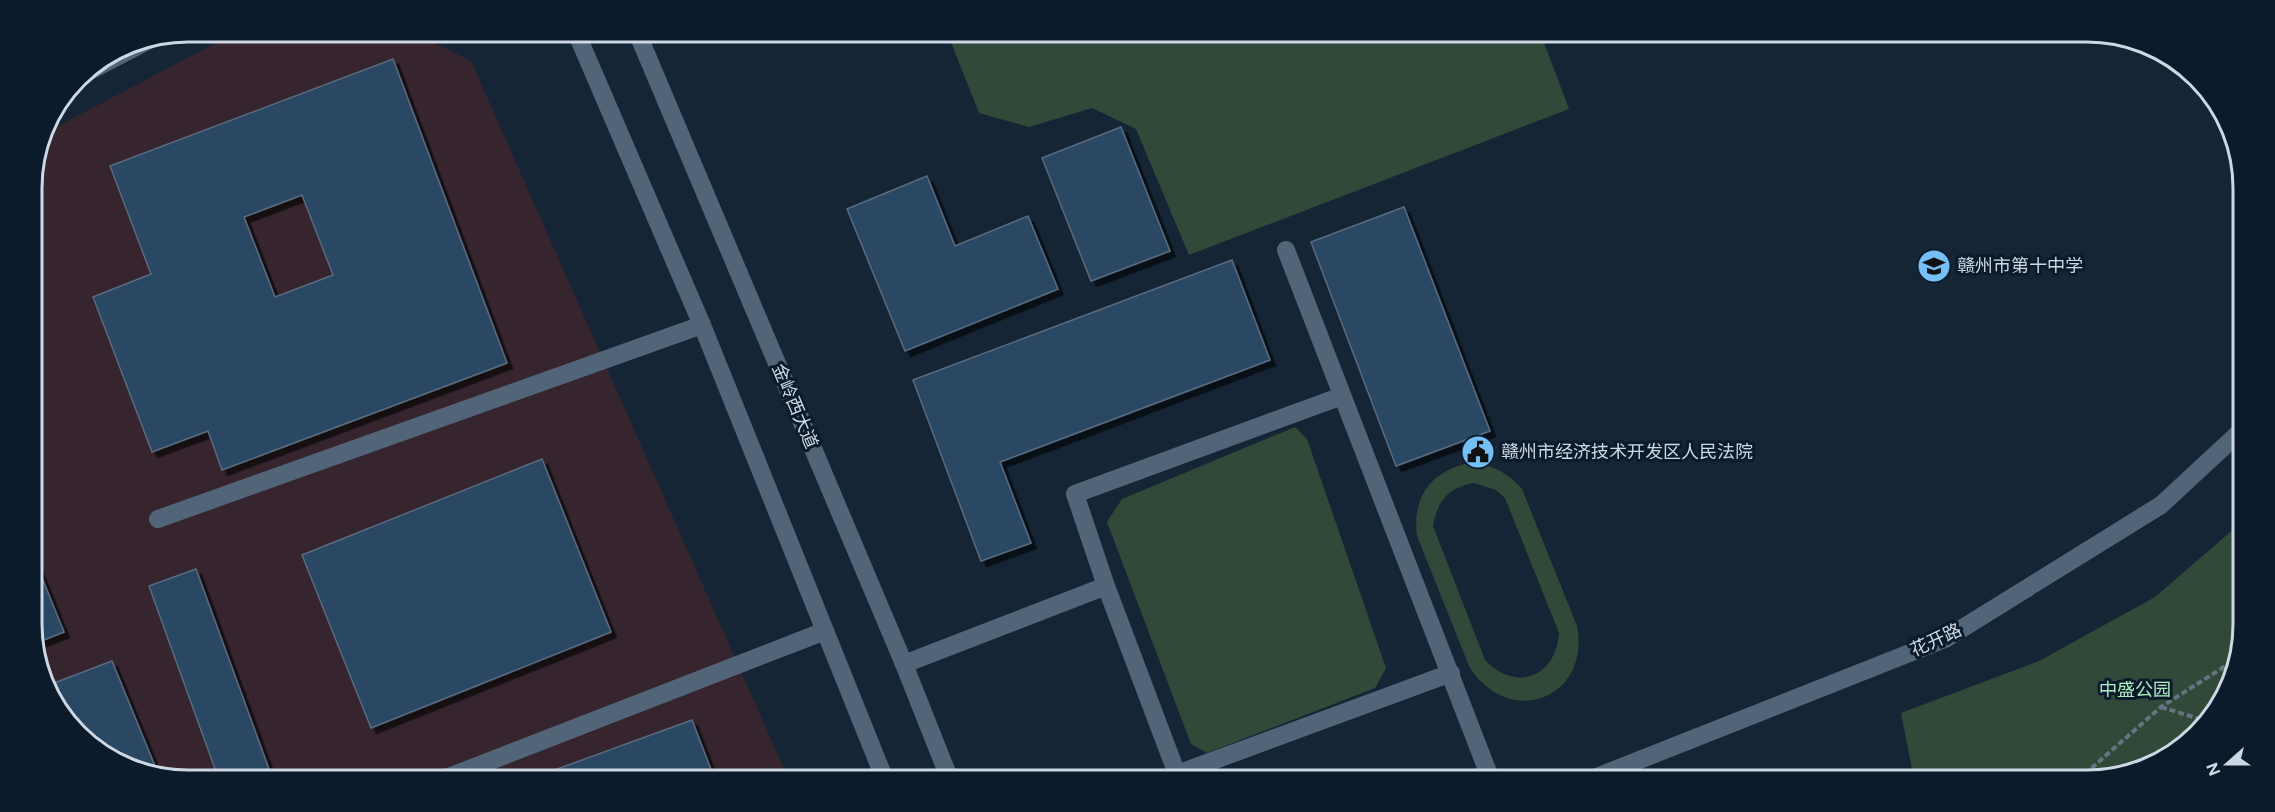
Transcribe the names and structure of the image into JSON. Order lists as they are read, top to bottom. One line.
{"streets":{"street":["金岭西大道","花开路"]},"parks":["中盛公园"],"places":{"school or university":["赣州市第十中学"],"public building":["赣州市经济技术开发区人民法院"]},"north":"left"}
